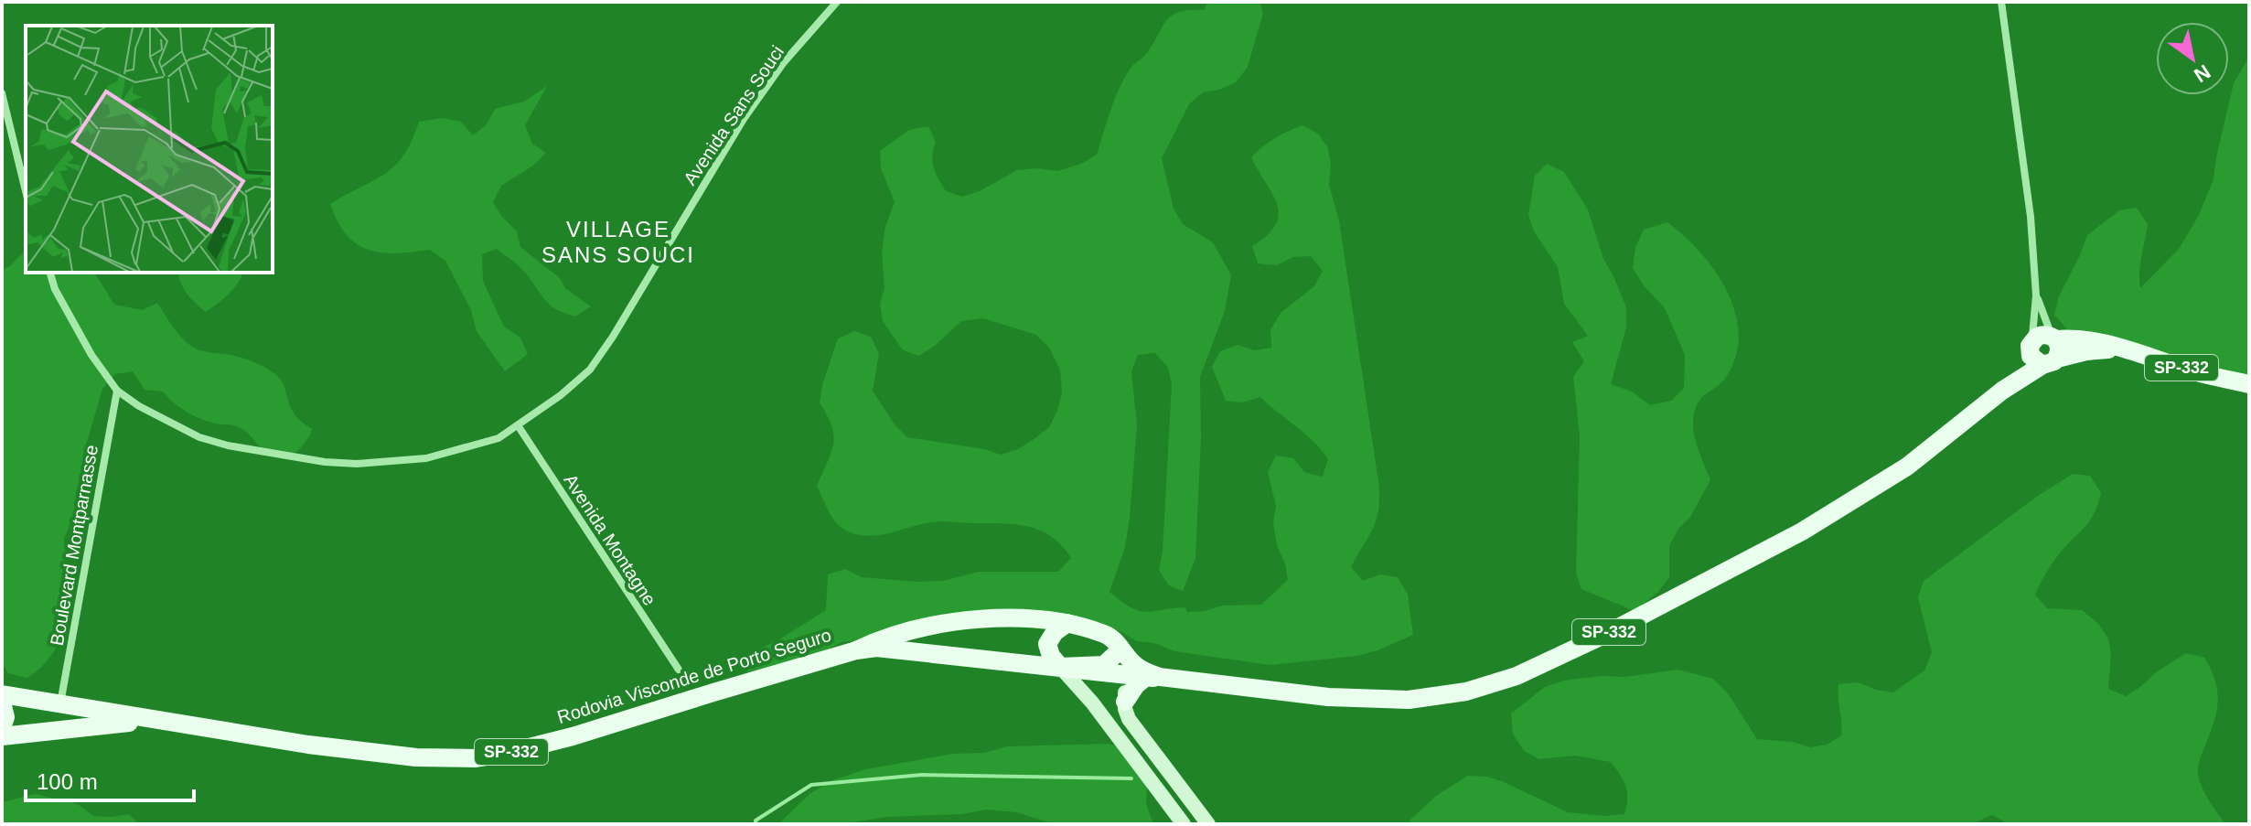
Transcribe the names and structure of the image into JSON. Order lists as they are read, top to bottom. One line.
{"streets":{"main road":["SP-332","Rodovia Visconde de Porto Seguro"],"street":["Avenida Sans Souci","Avenida Montagne","Boulevard Montparnasse"]},"crossings":[["Avenida Sans Souci","Avenida Montagne"],["Avenida Sans Souci","Boulevard Montparnasse"],["SP-332","Rodovia Visconde de Porto Seguro"],["Boulevard Montparnasse","Rodovia Visconde de Porto Seguro"]],"districts":["VILLAGE SANS SOUCI"],"scale_bar":"100 m","north":"bottom right"}
